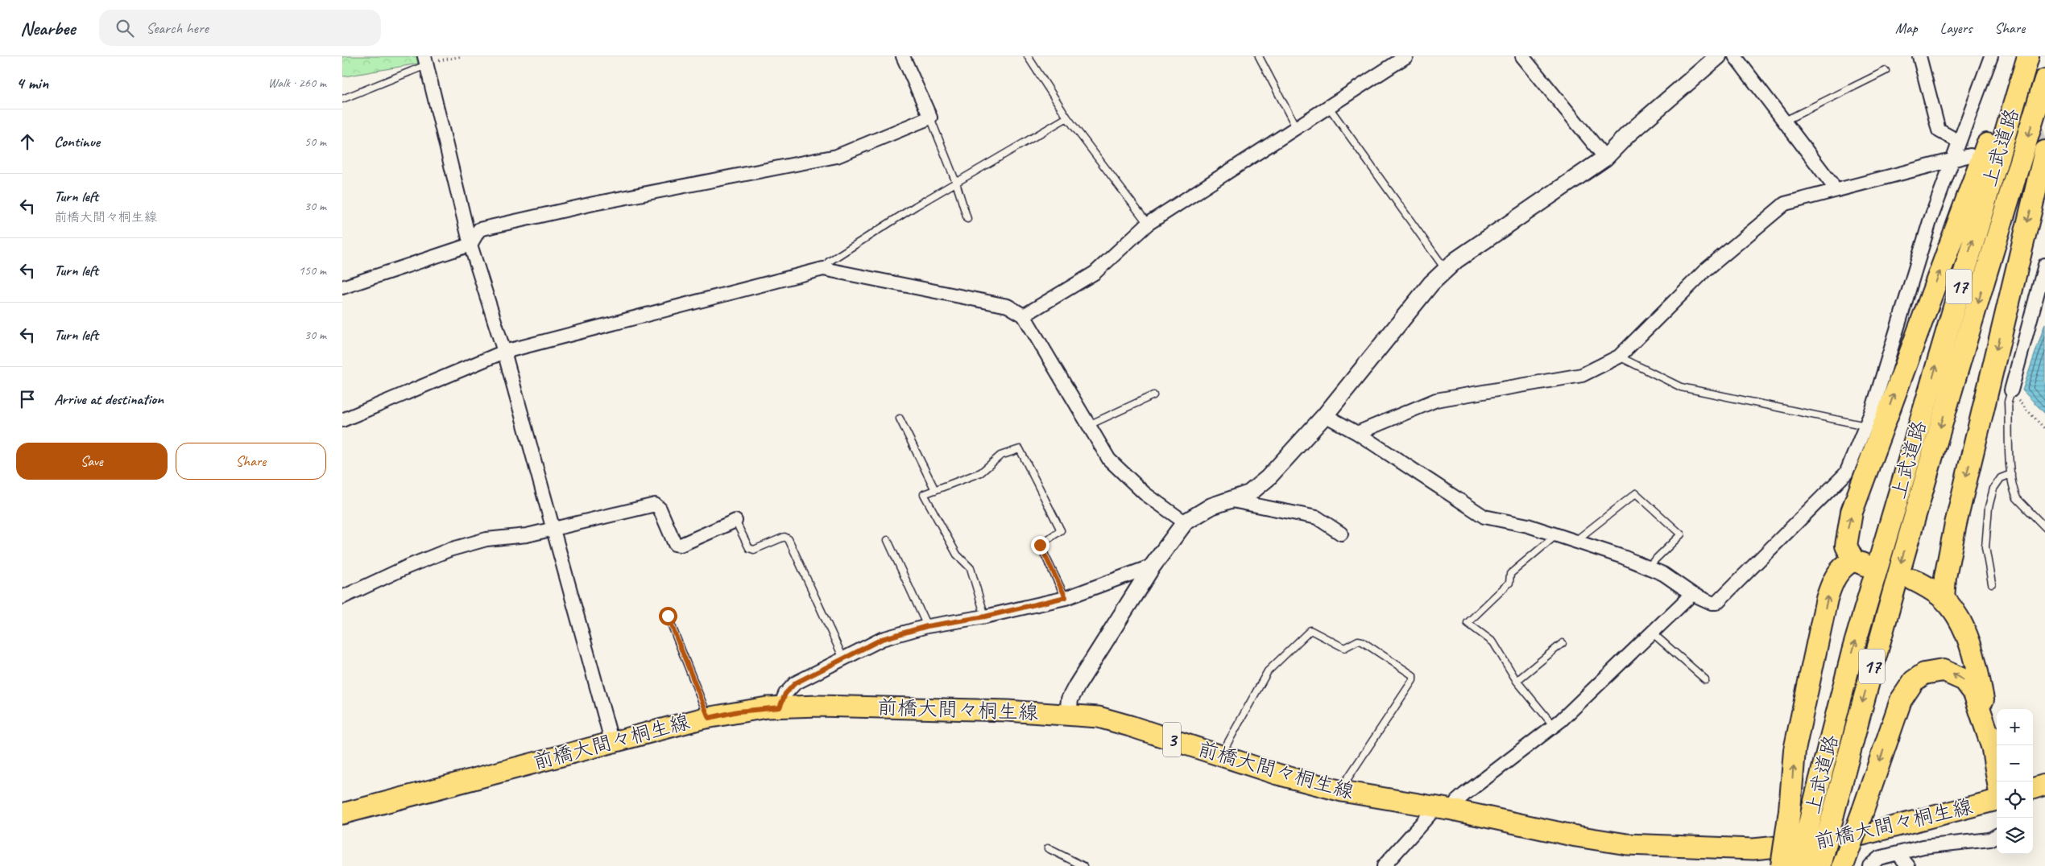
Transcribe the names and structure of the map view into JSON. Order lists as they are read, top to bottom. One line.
{"streets":{"highway":["上武道路","17"],"main road":["前橋大間々桐生線","3"]},"page":{"header":"Nearbee","search":"Search here","nav":["Map","Layers","Share"],"heading":["4 min","Walk · 260 m"],"list":[["Continue","50 m"],["Turn left","前橋大間々桐生線","30 m"],["Turn left","150 m"],["Turn left","30 m"],"Arrive at destination"],"buttons":["Save","Share"],"map_buttons":["+","−"]}}
